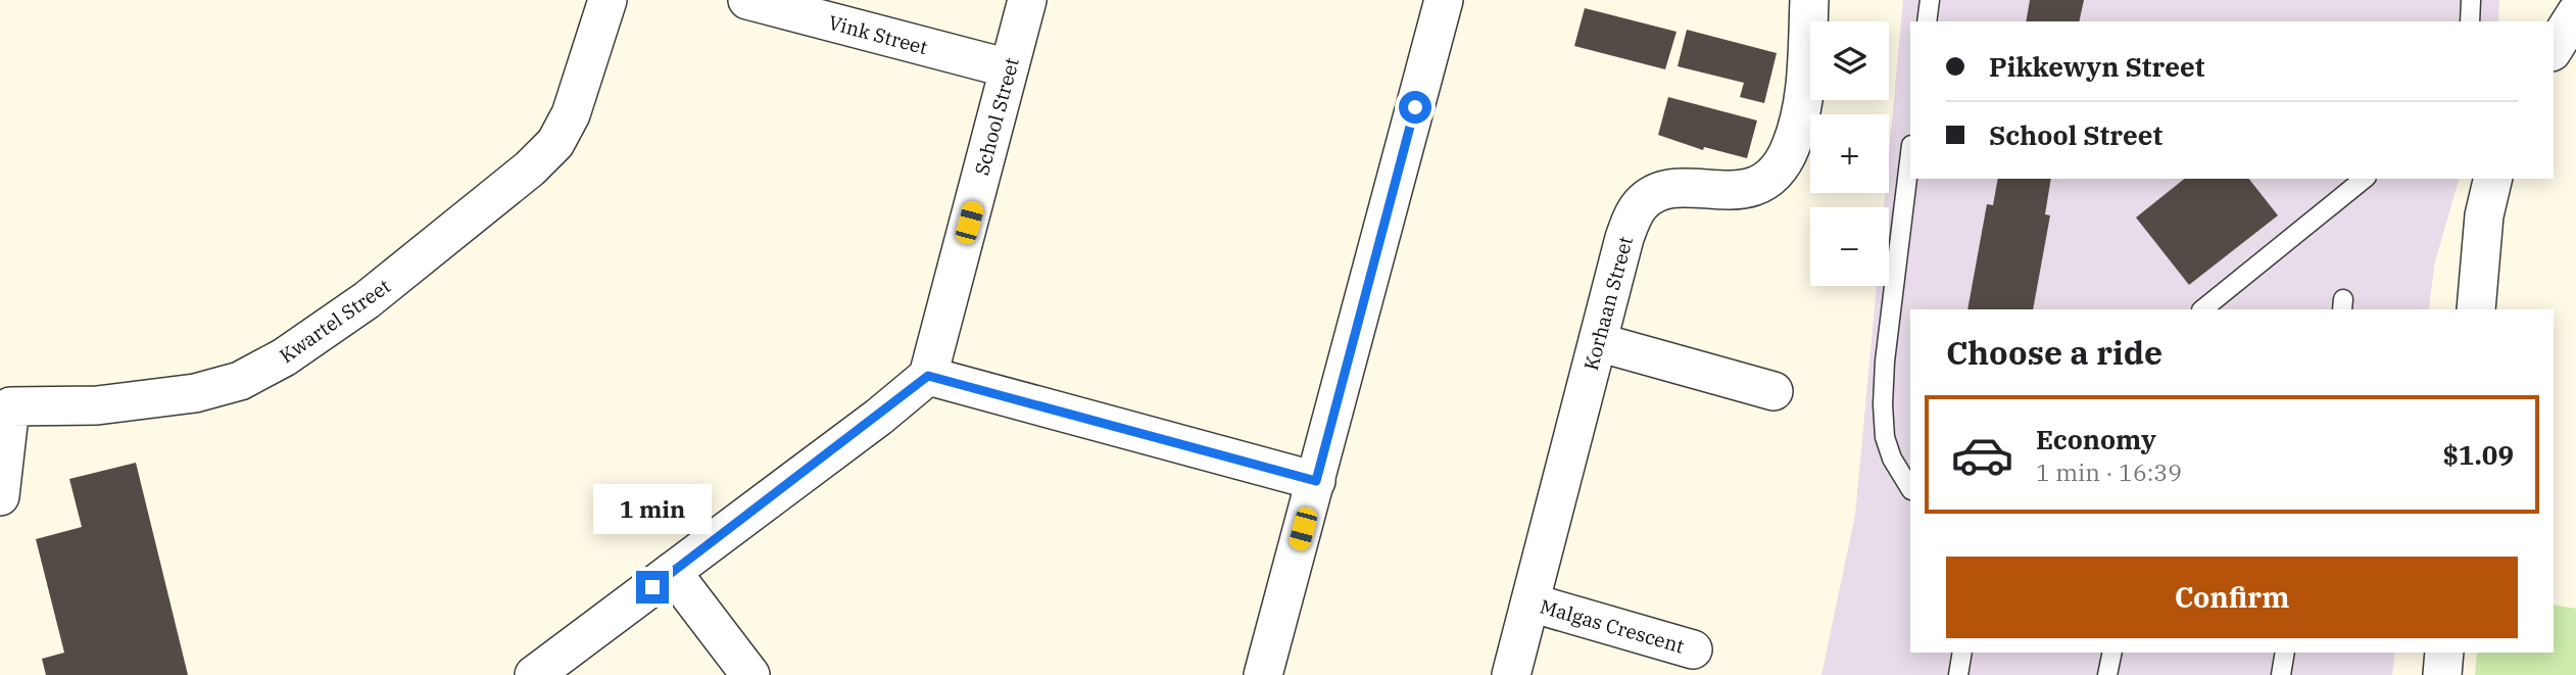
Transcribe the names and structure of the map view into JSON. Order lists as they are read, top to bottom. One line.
{"streets":{"street":["Vink Street","School Street","Korhaan Street","Kwartel Street","Malgas Crescent"]},"crossings":[["Vink Street","School Street"],["Korhaan Street","Malgas Crescent"]],"page":{"map_buttons":["+","−"],"banner":["Pikkewyn Street","School Street"],"heading":"Choose a ride","list":[{"name":"Economy","note":"1 min · 16:39","value":"$1.09"}],"bubble":"1 min","buttons":"Confirm"}}
